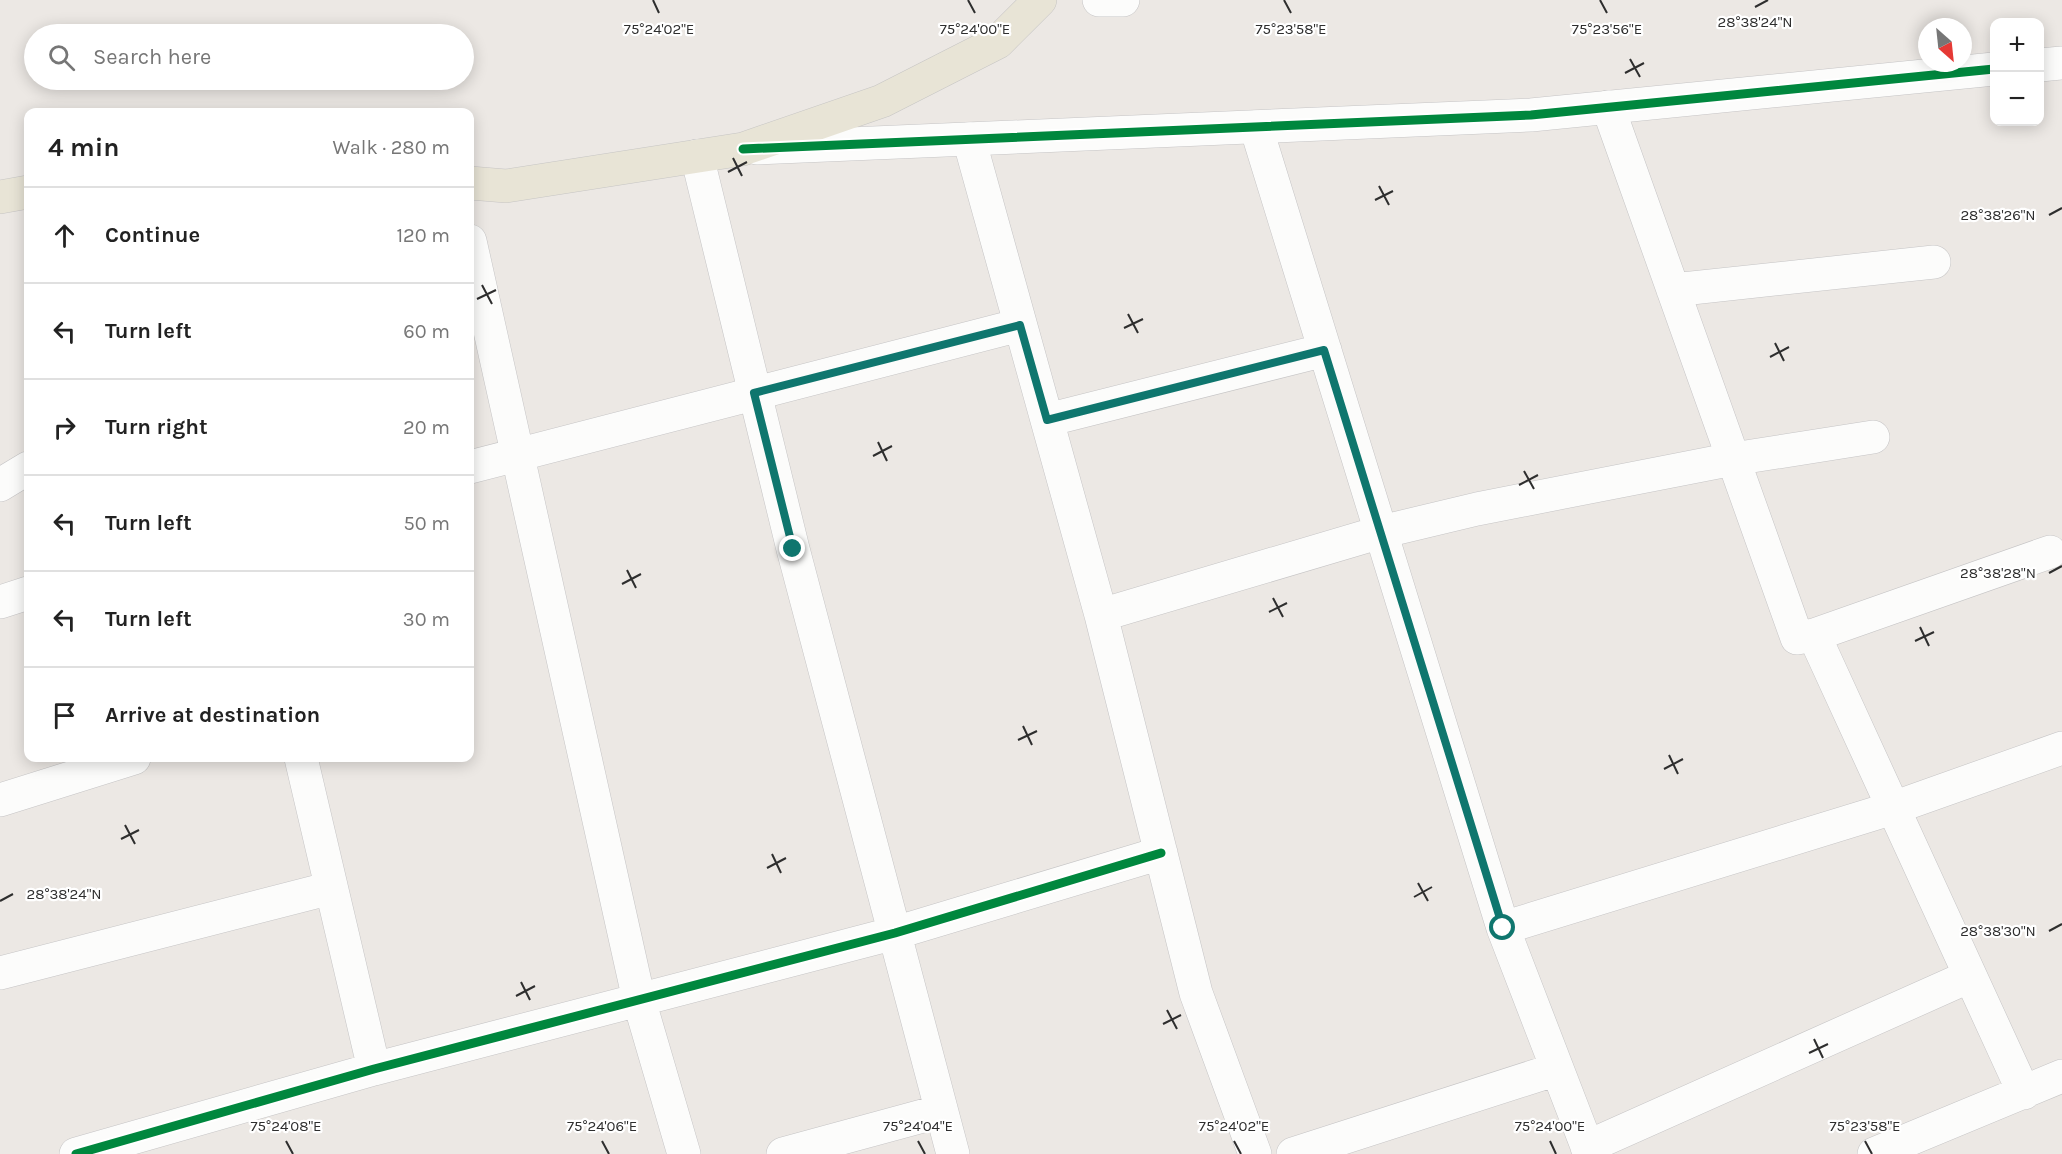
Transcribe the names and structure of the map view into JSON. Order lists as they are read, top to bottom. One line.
{"north":"bottom right","page":{"map_buttons":["+","−"],"search":"Search here","heading":["4 min","Walk · 280 m"],"list":[["Continue","120 m"],["Turn left","60 m"],["Turn right","20 m"],["Turn left","50 m"],["Turn left","30 m"],"Arrive at destination"]},"coordinates":["28°38'24\"N","75°24'02\"E","75°24'00\"E","75°23'58\"E","75°23'56\"E","28°38'26\"N","28°38'28\"N","28°38'30\"N","75°24'08\"E","75°24'06\"E","75°24'04\"E"]}
